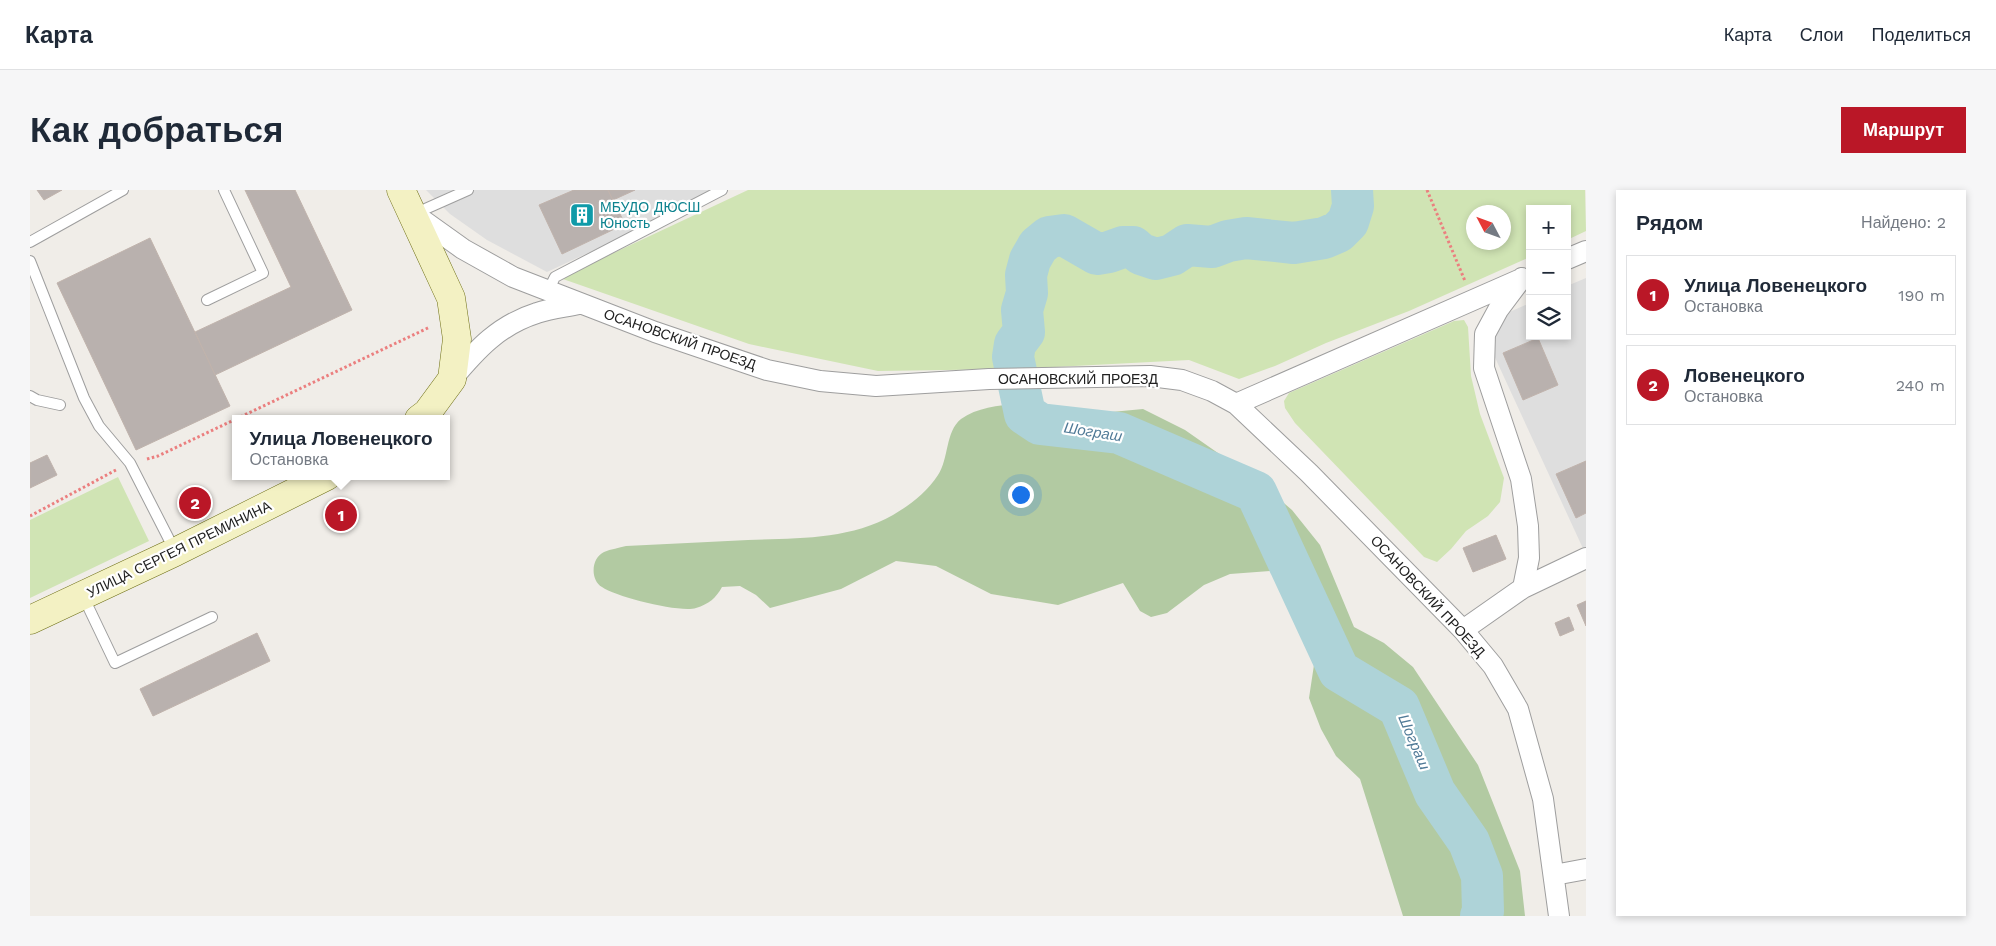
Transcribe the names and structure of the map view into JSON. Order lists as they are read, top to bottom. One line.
{"streets":{"street":["ОСАНОВСКИЙ ПРОЕЗД","УЛИЦА СЕРГЕЯ ПРЕМИНИНА"]},"water":["Шограш"],"places":{"building":["МБУДО ДЮСШ Юность"]},"north":"top left","page":{"header":"Карта","nav":["Карта","Слои","Поделиться"],"buttons":"Маршрут","title":"Как добраться","heading":["Рядом","Найдено: 2"],"map_buttons":["+","−"],"list":[{"mark":"1","name":"Улица Ловенецкого","note":"Остановка","value":"190 m"},{"mark":"2","name":"Ловенецкого","note":"Остановка","value":"240 m"}],"popup":["Улица Ловенецкого","Остановка"],"pins":["2","1"]}}
